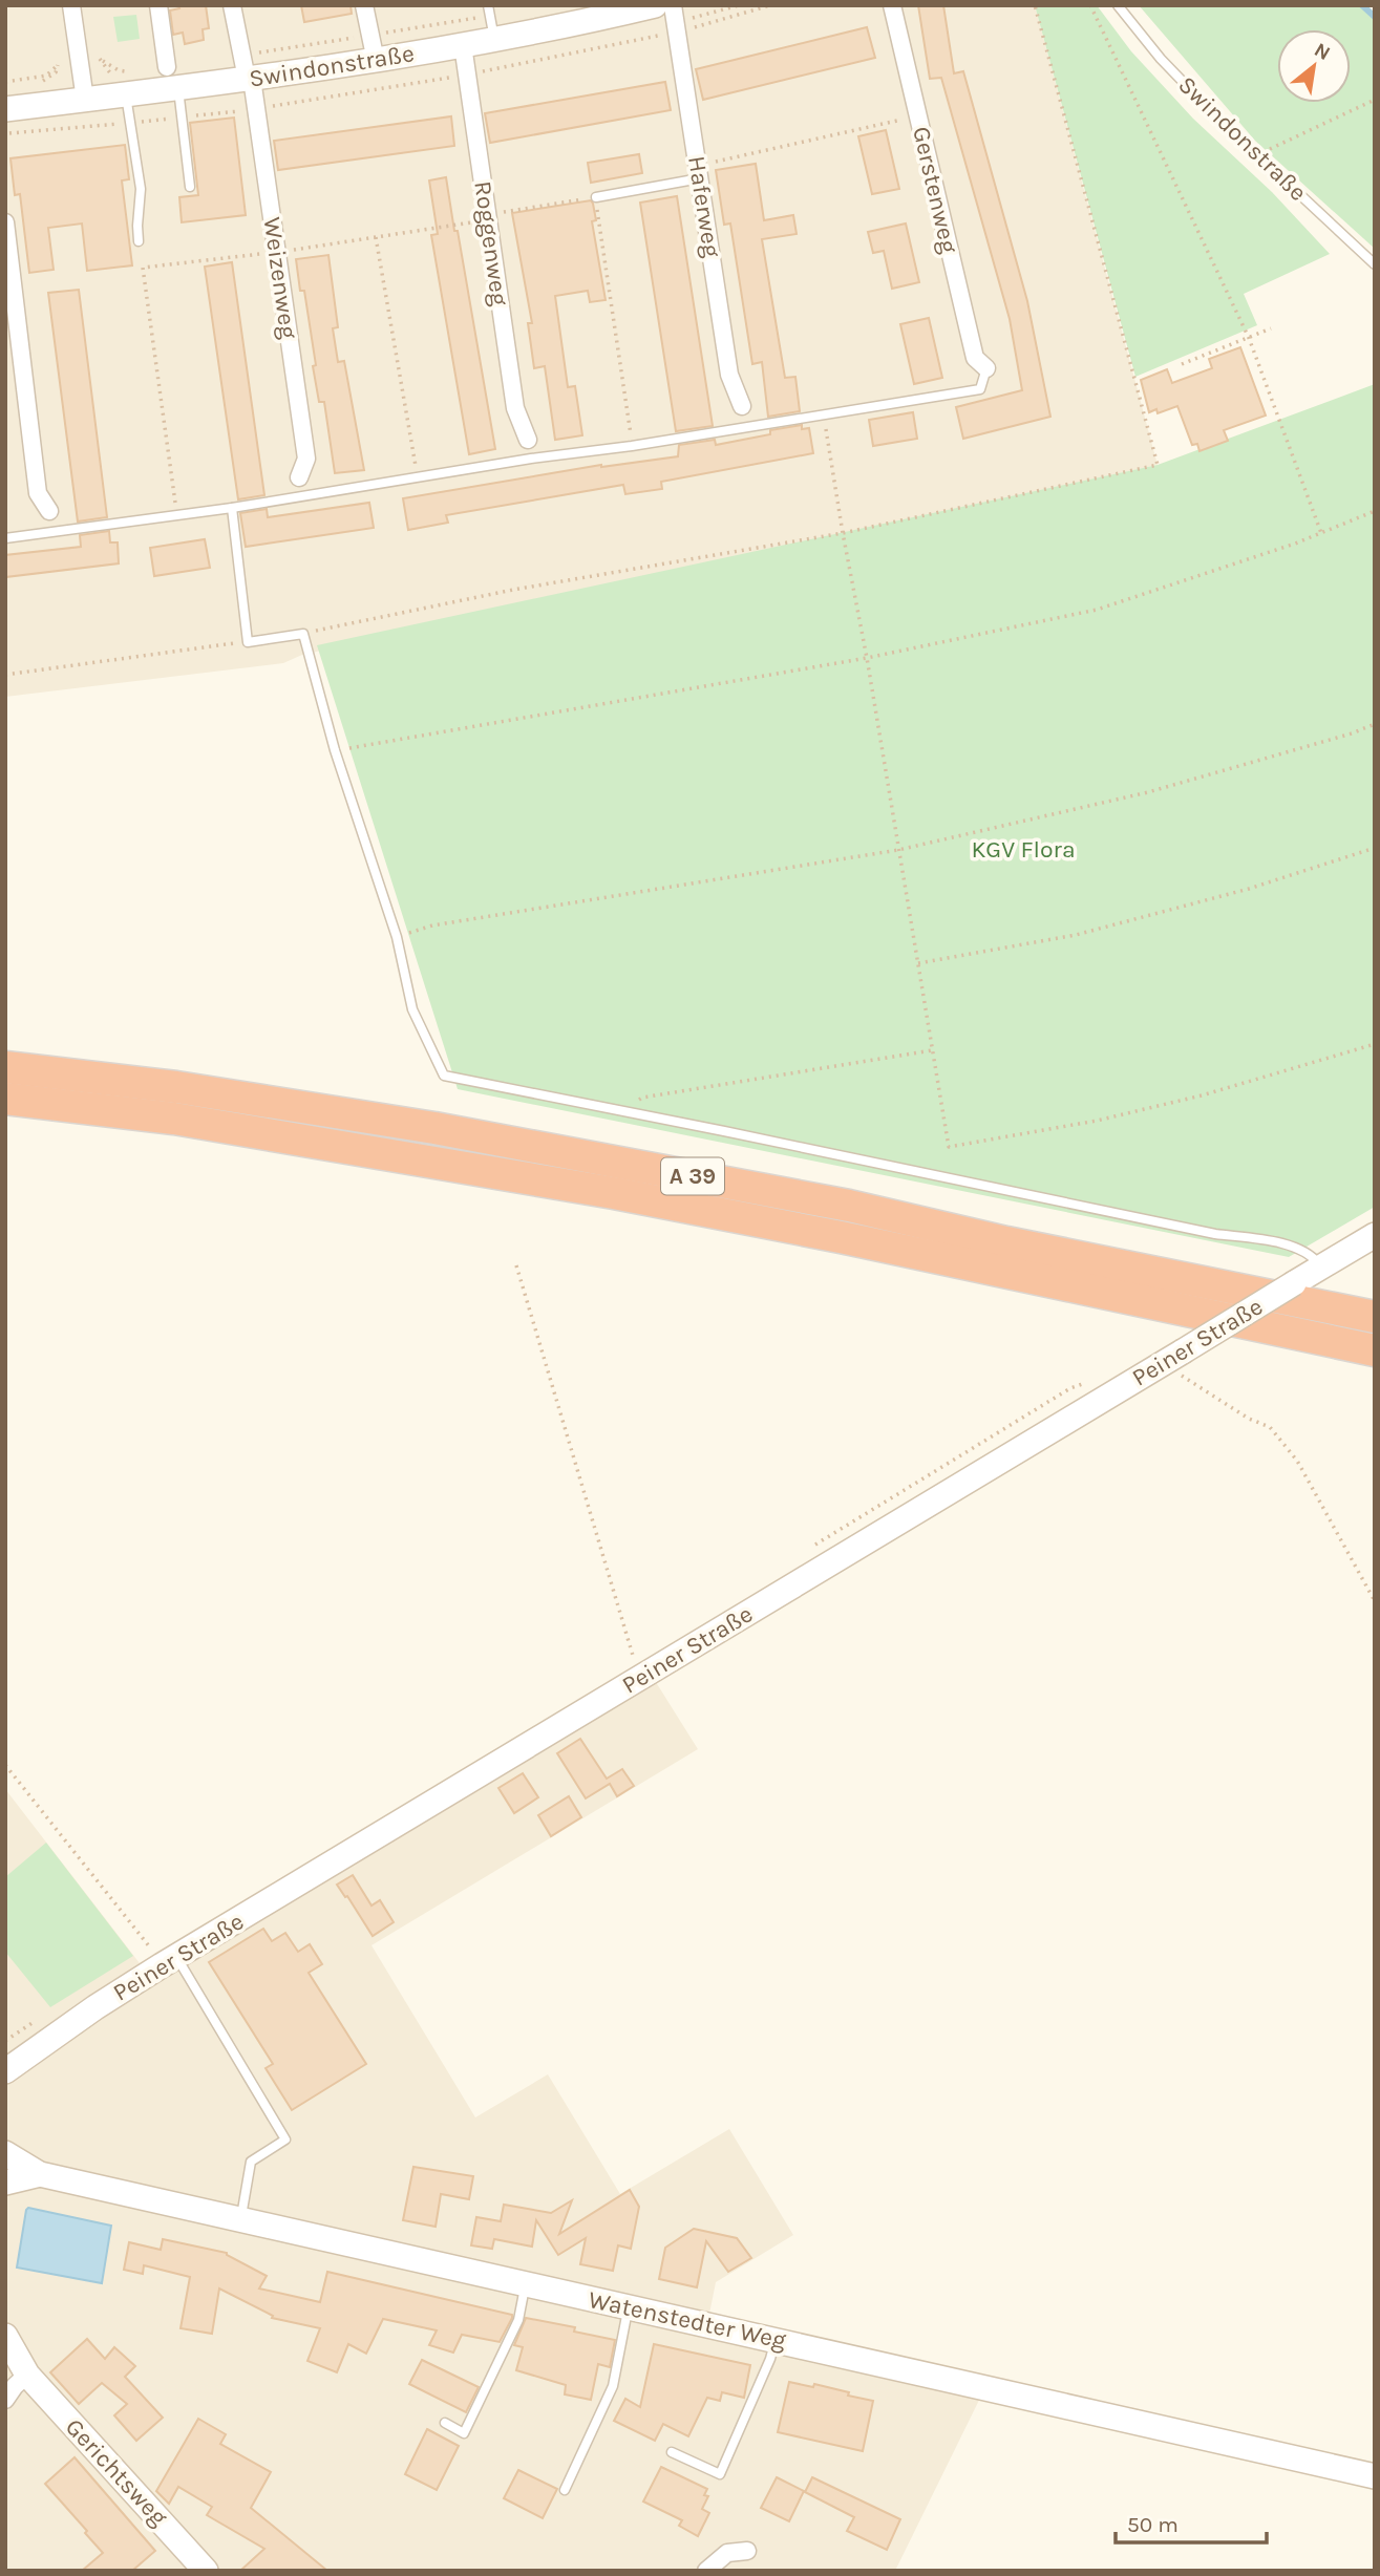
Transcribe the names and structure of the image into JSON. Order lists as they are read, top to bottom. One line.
{"streets":{"highway":["A 39"],"street":["Swindonstraße","Gerstenweg","Haferweg","Roggenweg","Weizenweg","Peiner Straße","Watenstedter Weg","Gerichtsweg"]},"crossings":[["Swindonstraße","Roggenweg"],["Swindonstraße","Weizenweg"]],"parks":["KGV Flora"],"scale_bar":"50 m","north":"top right"}
